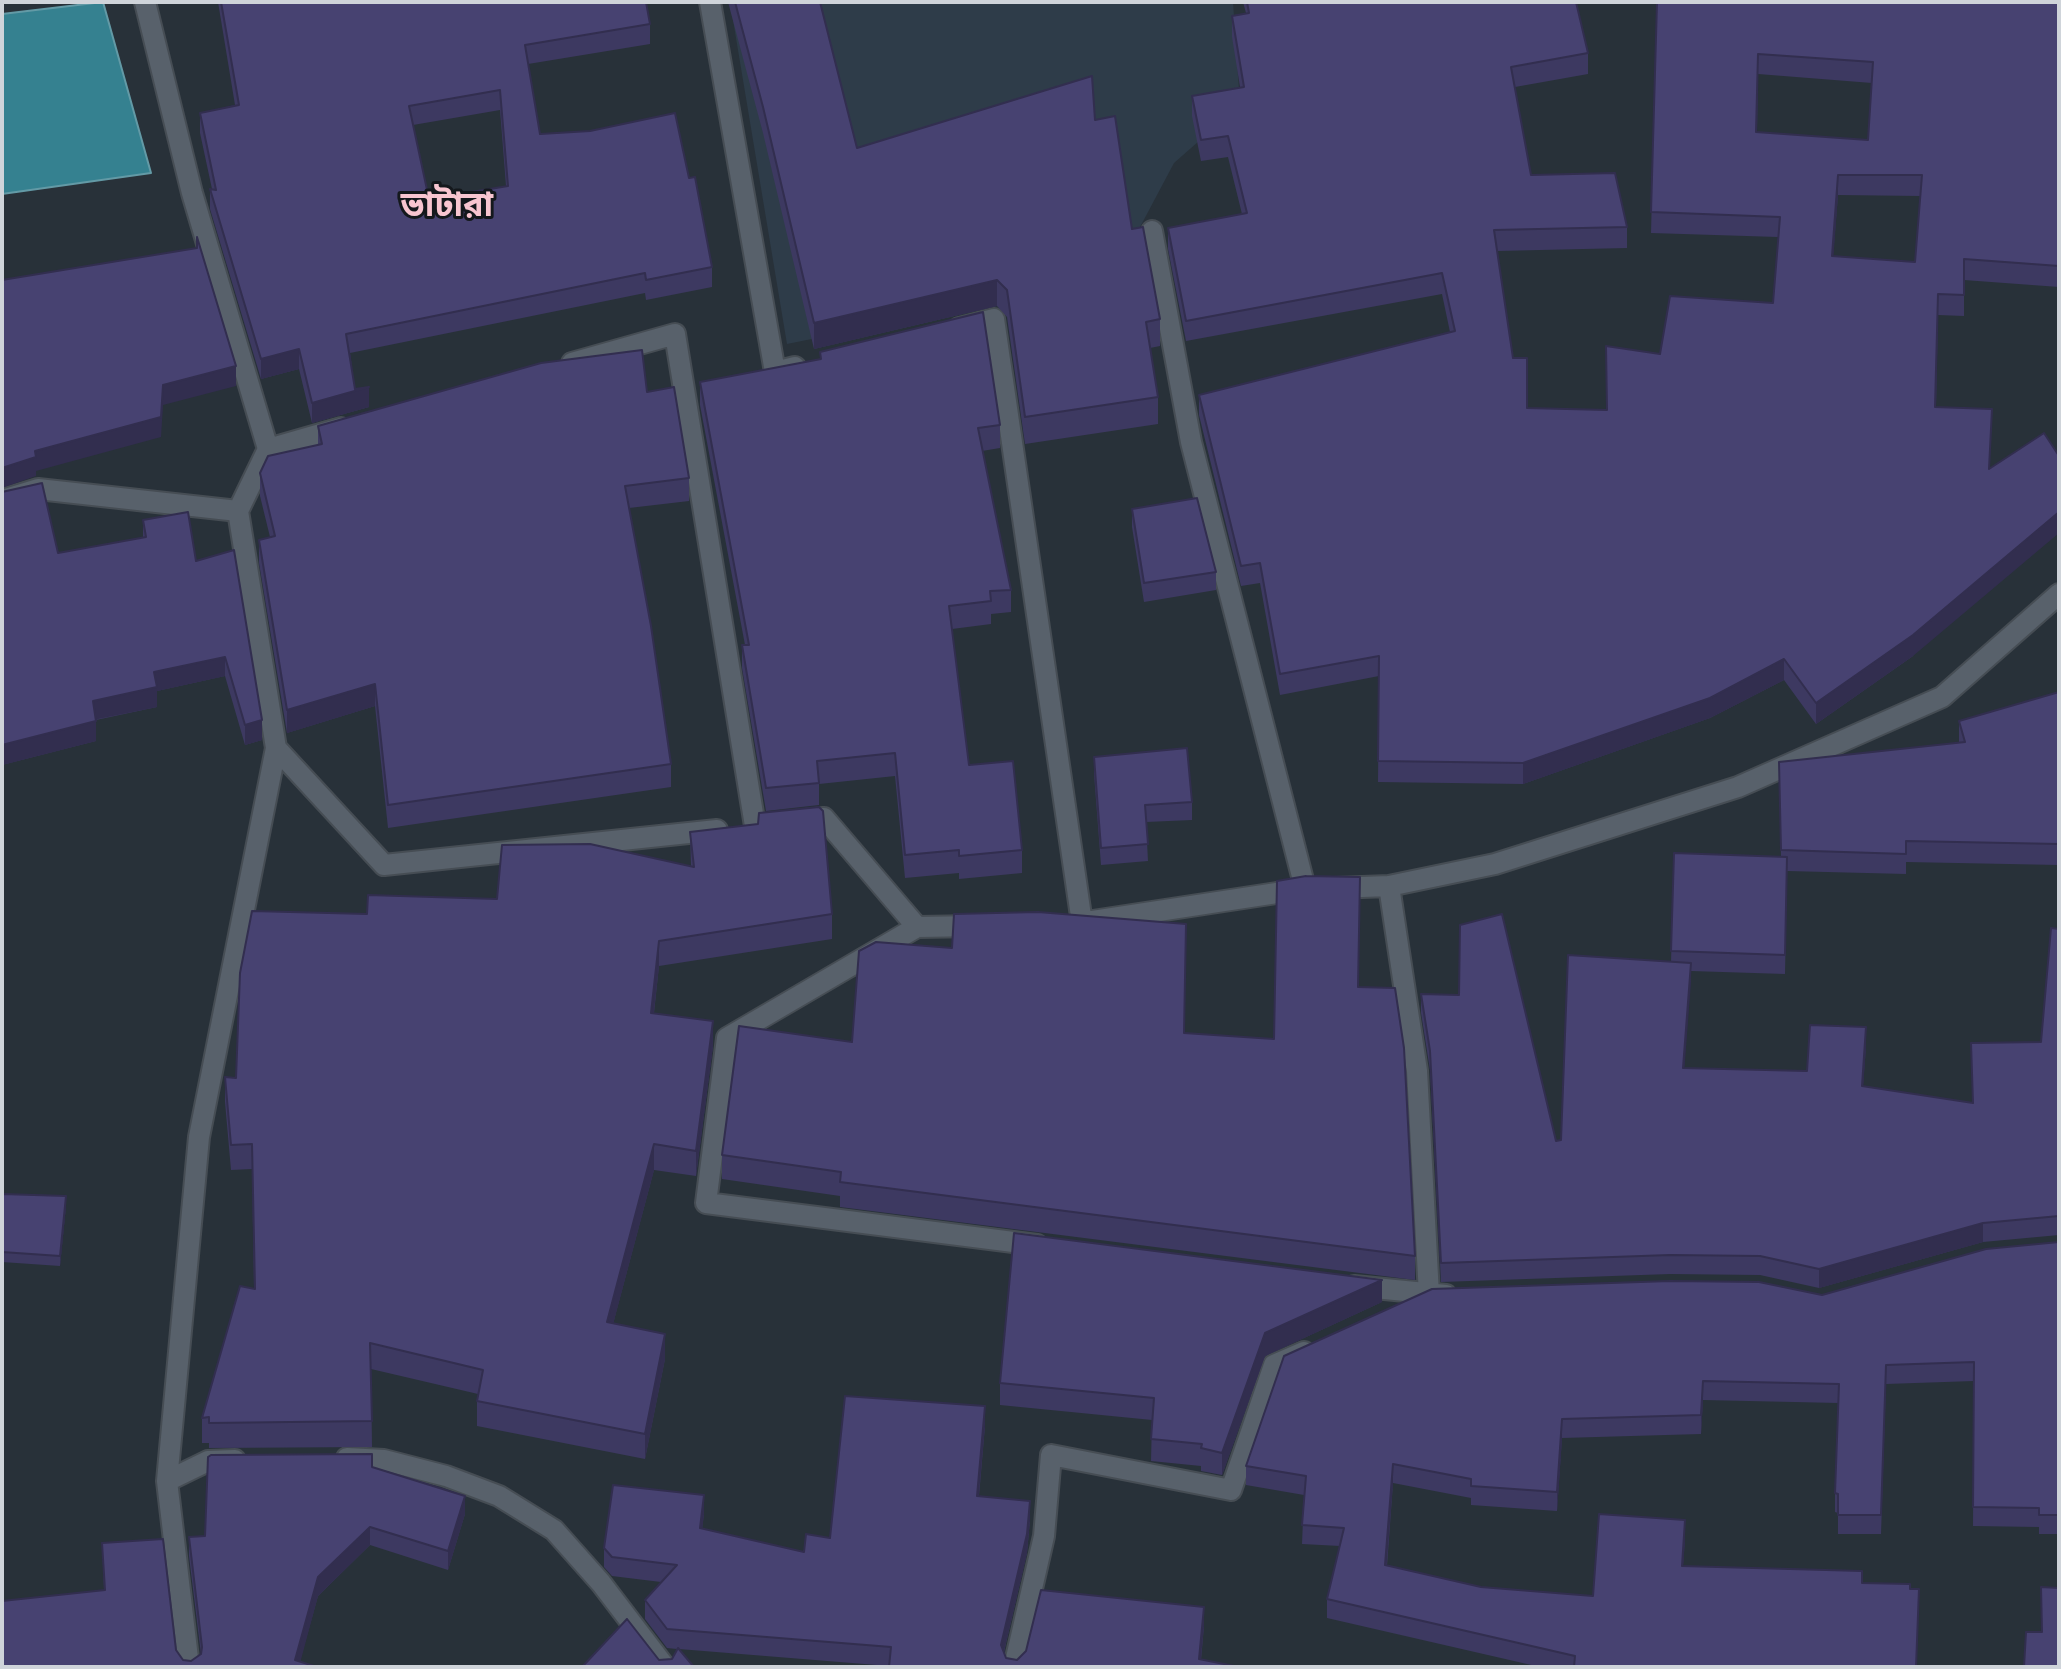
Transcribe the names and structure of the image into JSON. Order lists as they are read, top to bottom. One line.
{"districts":["ভাটারা"]}
